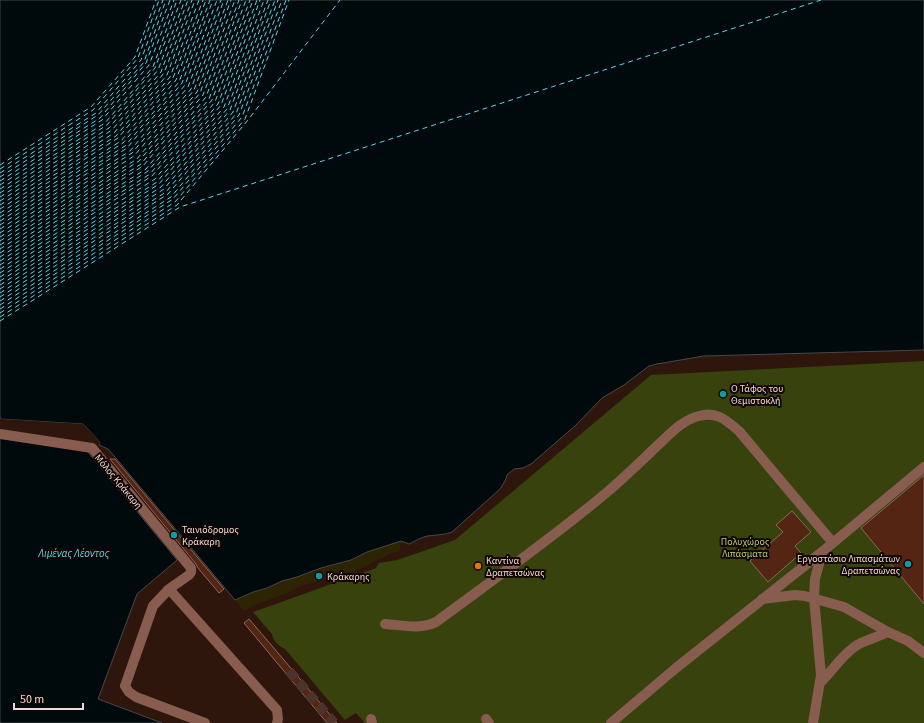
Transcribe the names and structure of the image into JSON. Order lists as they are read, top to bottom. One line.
{"streets":{"street":["Μόλος Κράκαρη"]},"water":["Λιμένας Λέοντος"],"parks":["Πολυχώρος Λιπάσματα"],"places":["Ο Τάφος του Θεμιστοκλή","Ταινιόδρομος Κράκαρη","Εργοστάσιο Λιπασμάτων Δραπετσώνας","Καντίνα Δραπετσώνας","Κράκαρης"],"scale_bar":"50 m"}
